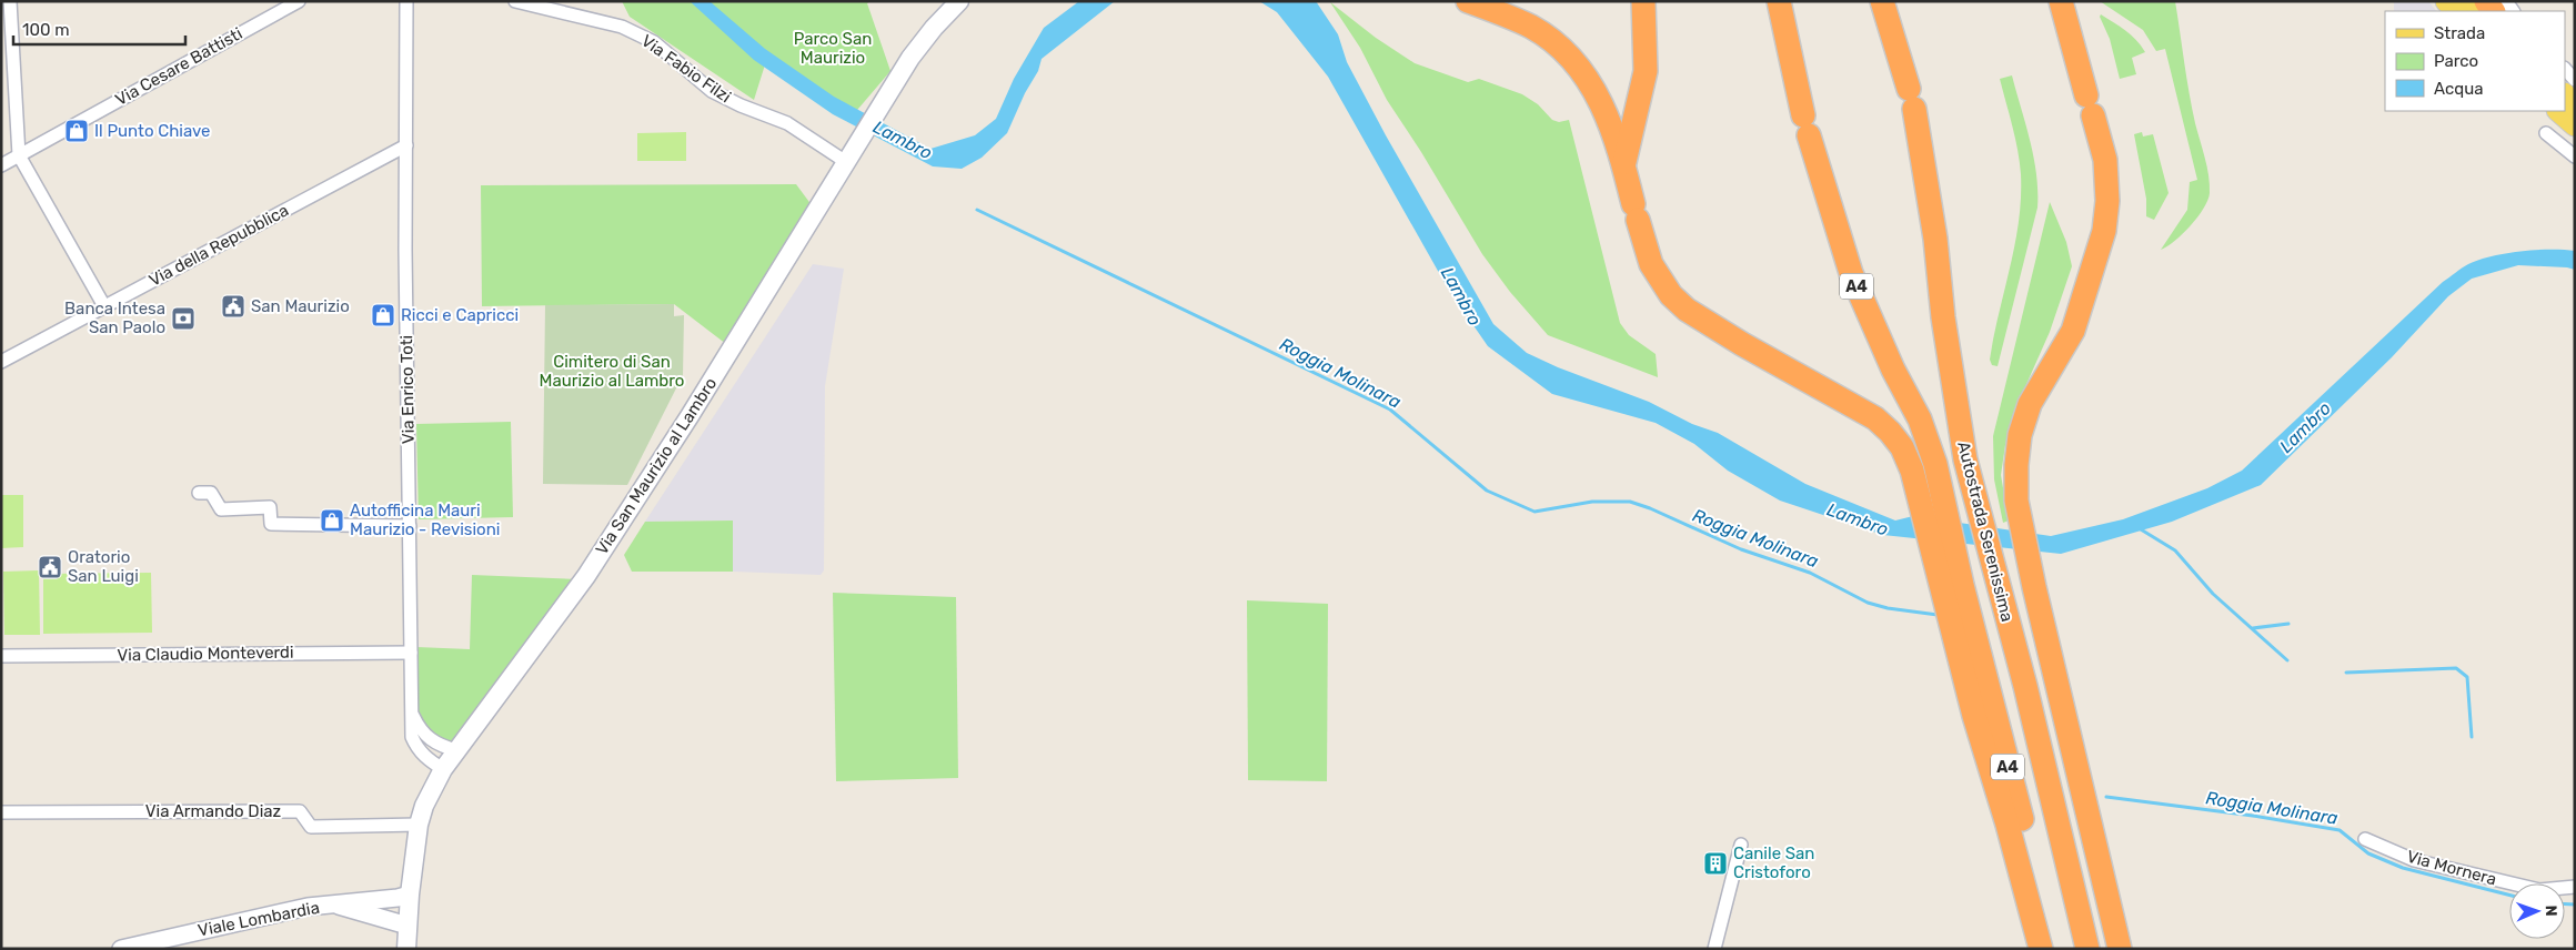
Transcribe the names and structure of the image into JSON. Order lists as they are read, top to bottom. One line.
{"streets":{"highway":["A4","Autostrada Serenissima"],"main road":["Via San Maurizio al Lambro"],"street":["Via Cesare Battisti","Via Fabio Filzi","Via della Repubblica","Via Enrico Toti","Via Claudio Monteverdi","Via Armando Diaz","Via Mornera","Viale Lombardia"]},"crossings":[["Via Fabio Filzi","Via San Maurizio al Lambro"],["Via della Repubblica","Via Enrico Toti"],["Via Enrico Toti","Via San Maurizio al Lambro"],["Via Enrico Toti","Via Claudio Monteverdi"],["Via San Maurizio al Lambro","Via Armando Diaz"],["Via San Maurizio al Lambro","Viale Lombardia"]],"water":["Lambro","Roggia Molinara"],"parks":["Parco San Maurizio","Cimitero di San Maurizio al Lambro"],"places":{"shop":["Il Punto Chiave","Ricci e Capricci","Autofficina Mauri Maurizio - Revisioni"],"public building":["San Maurizio","Oratorio San Luigi"],"bank":["Banca Intesa San Paolo"],"building":["Canile San Cristoforo"]},"legend":["Strada","Parco","Acqua"],"scale_bar":"100 m","north":"right"}
